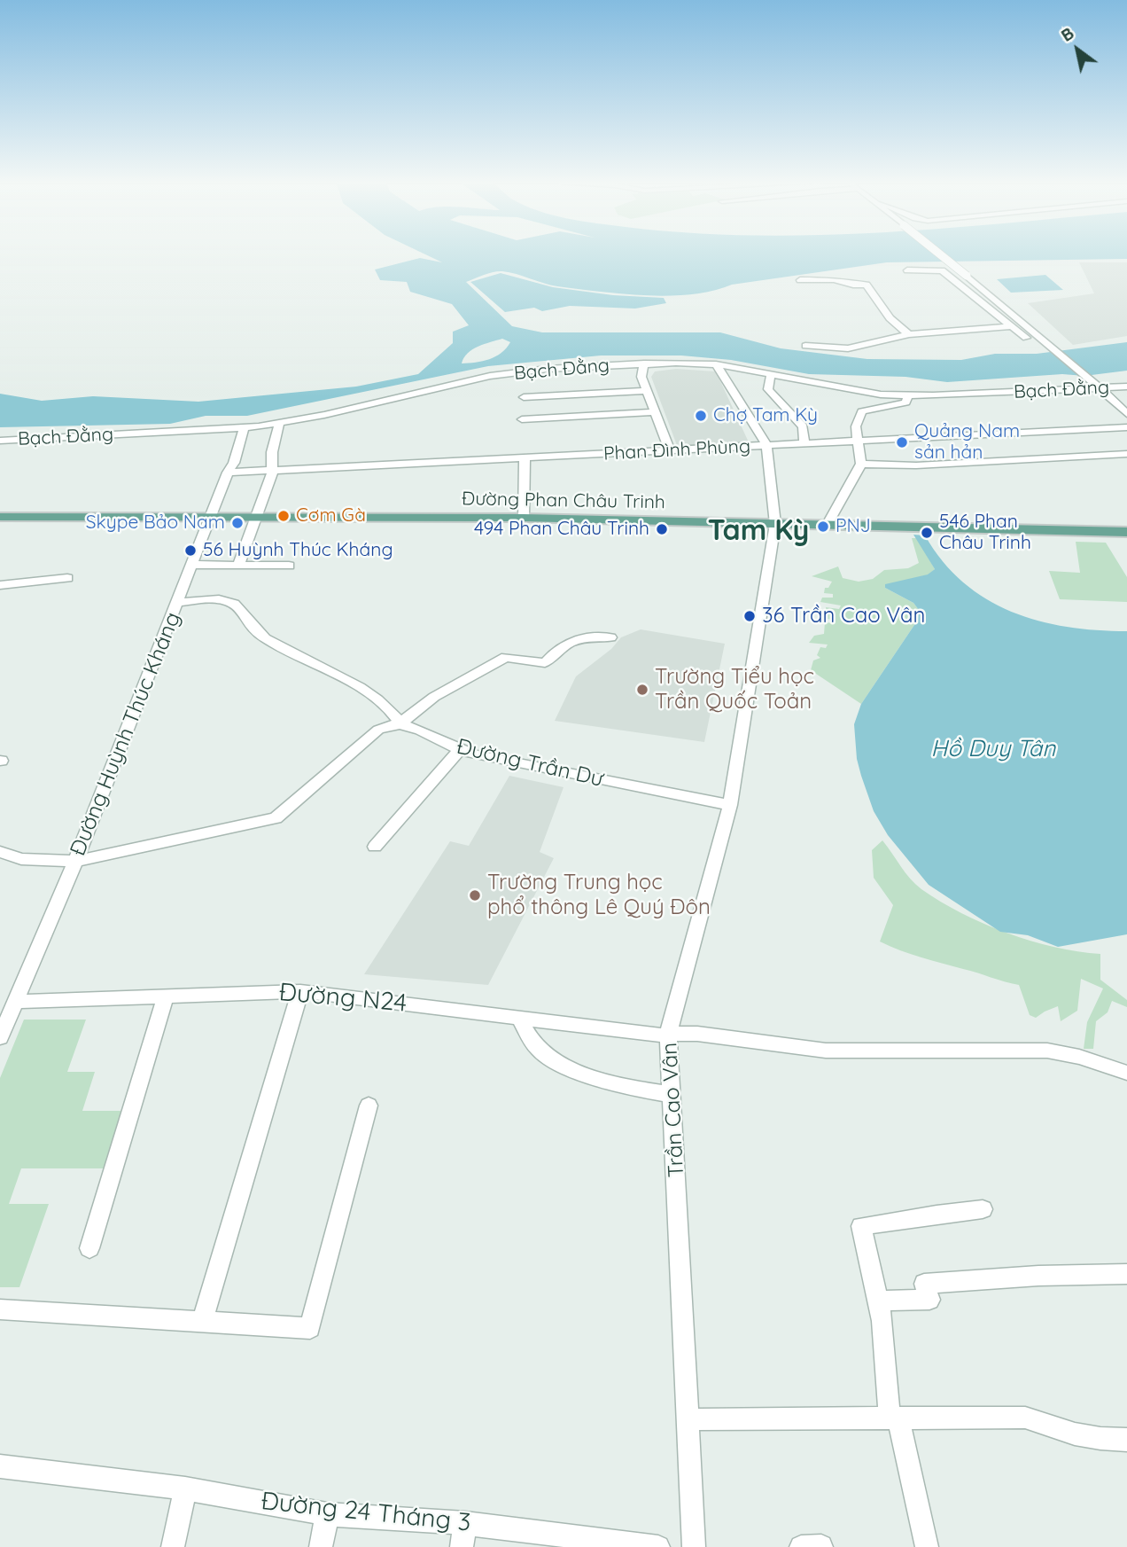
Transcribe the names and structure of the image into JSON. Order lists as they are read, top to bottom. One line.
{"streets":{"main road":["Đường Phan Châu Trinh"],"street":["Bạch Đằng","Phan Đình Phùng","Đường Huỳnh Thúc Kháng","Đường Trần Dư","Đường N24","Trần Cao Vân","Đường 24 Tháng 3"]},"crossings":[["Bạch Đằng","Đường Huỳnh Thúc Kháng"],["Bạch Đằng","Trần Cao Vân"],["Phan Đình Phùng","Đường Huỳnh Thúc Kháng"],["Phan Đình Phùng","Trần Cao Vân"],["Đường Phan Châu Trinh","Đường Huỳnh Thúc Kháng"],["Đường Phan Châu Trinh","Trần Cao Vân"],["Đường Huỳnh Thúc Kháng","Đường N24"],["Đường Trần Dư","Trần Cao Vân"],["Đường N24","Trần Cao Vân"]],"districts":["Tam Kỳ"],"water":["Hồ Duy Tân"],"places":["Chợ Tam Kỳ","Quảng Nam sản hản","Cơm Gà","Skype Bảo Nam","PNJ","494 Phan Châu Trinh","546 Phan Châu Trinh","56 Huỳnh Thúc Kháng","36 Trần Cao Vân","Trường Tiểu học Trần Quốc Toản","Trường Trung học phổ thông Lê Quý Đôn"],"north":"top left"}
